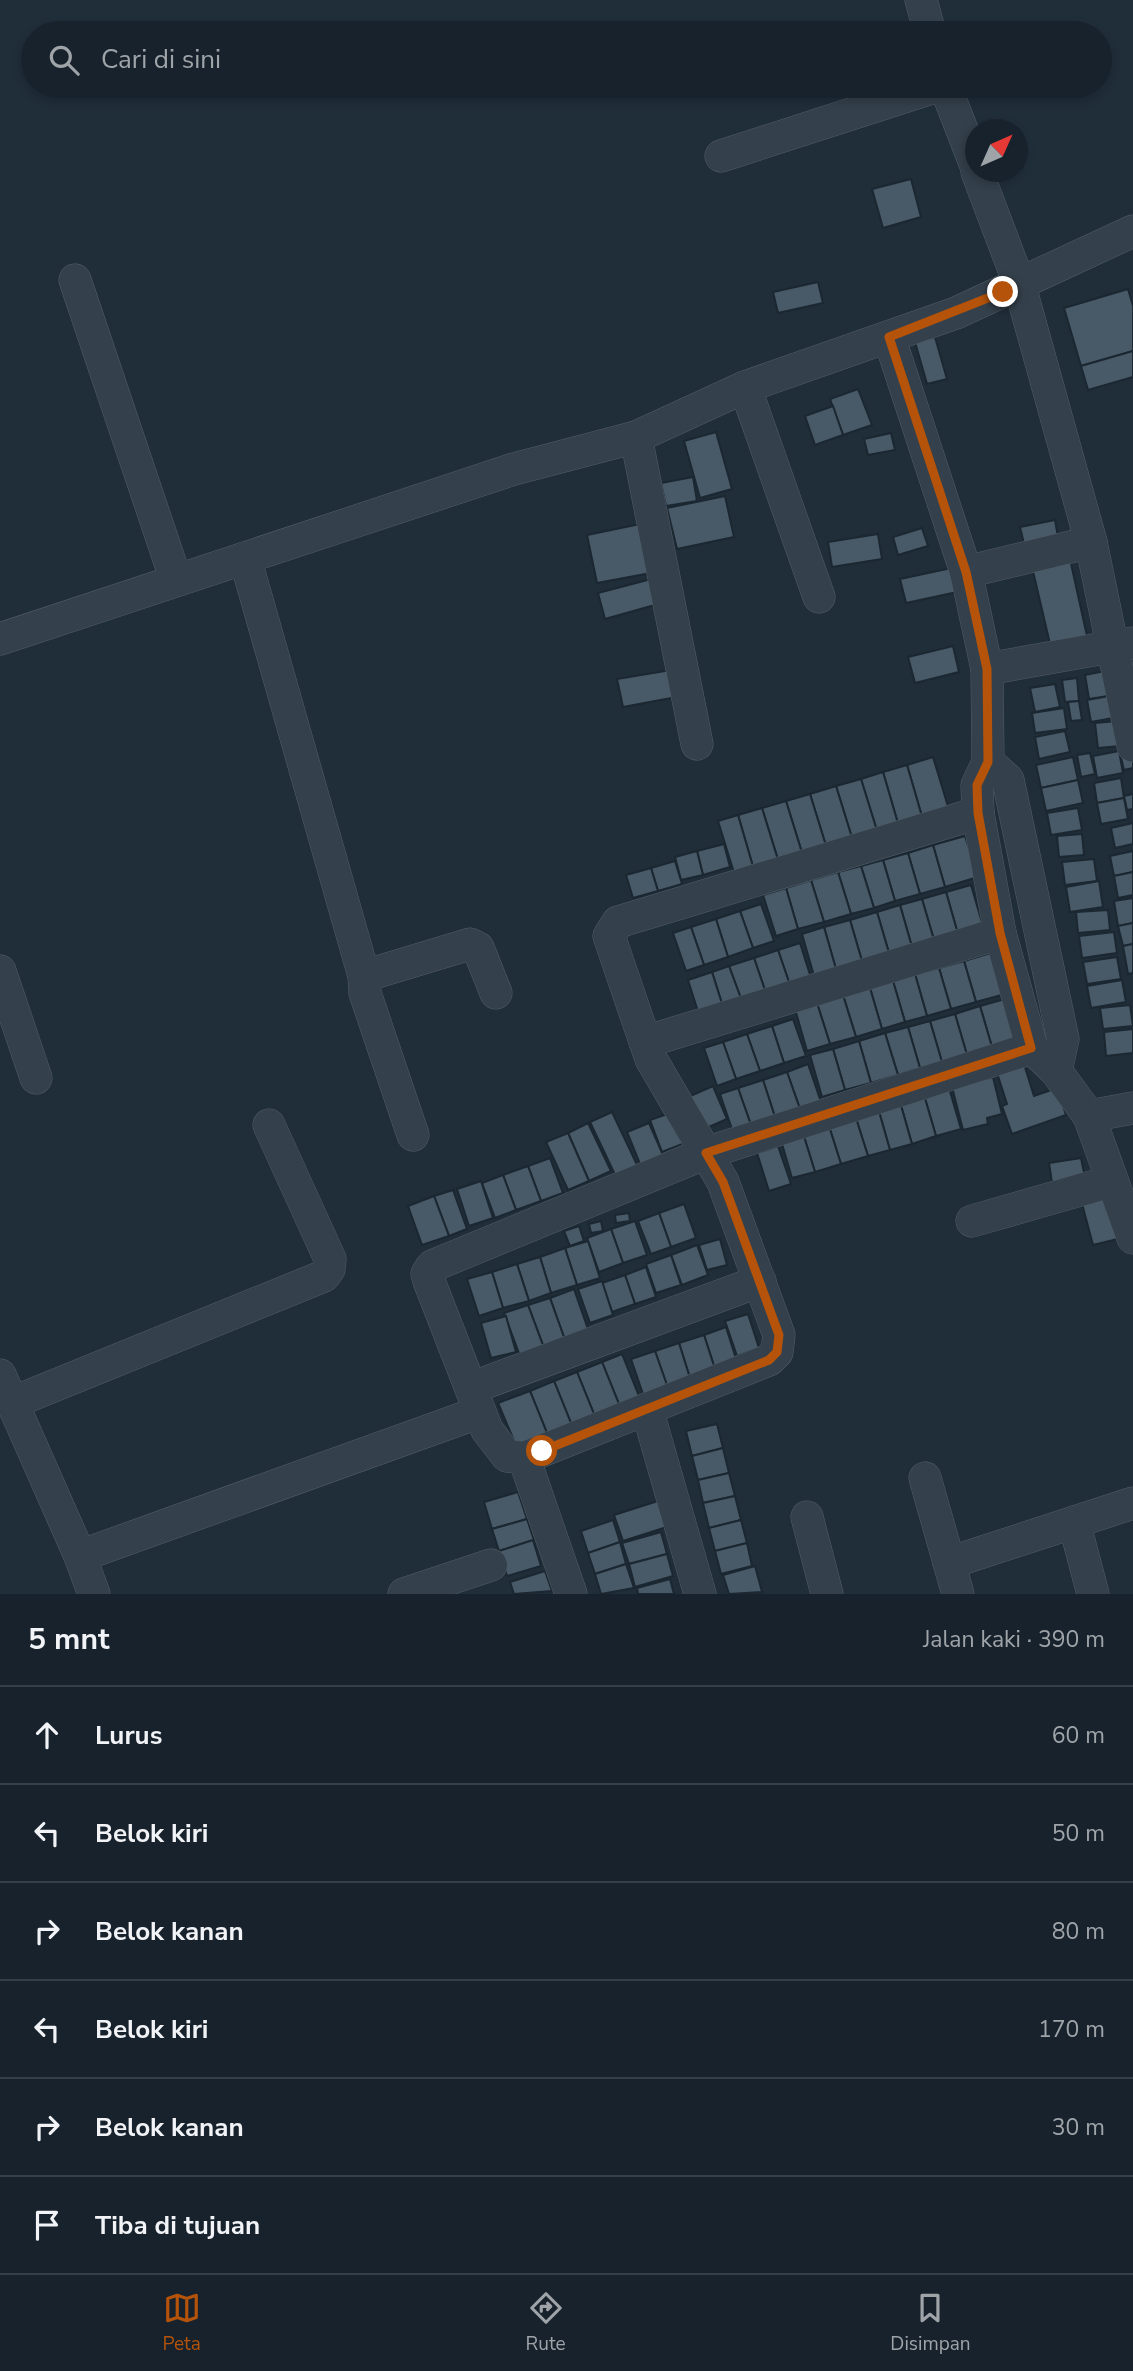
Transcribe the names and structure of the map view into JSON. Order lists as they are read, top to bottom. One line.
{"north":"top right","page":{"search":"Cari di sini","heading":["5 mnt","Jalan kaki · 390 m"],"list":[["Lurus","60 m"],["Belok kiri","50 m"],["Belok kanan","80 m"],["Belok kiri","170 m"],["Belok kanan","30 m"],"Tiba di tujuan"],"nav":["Peta","Rute","Disimpan"]}}
